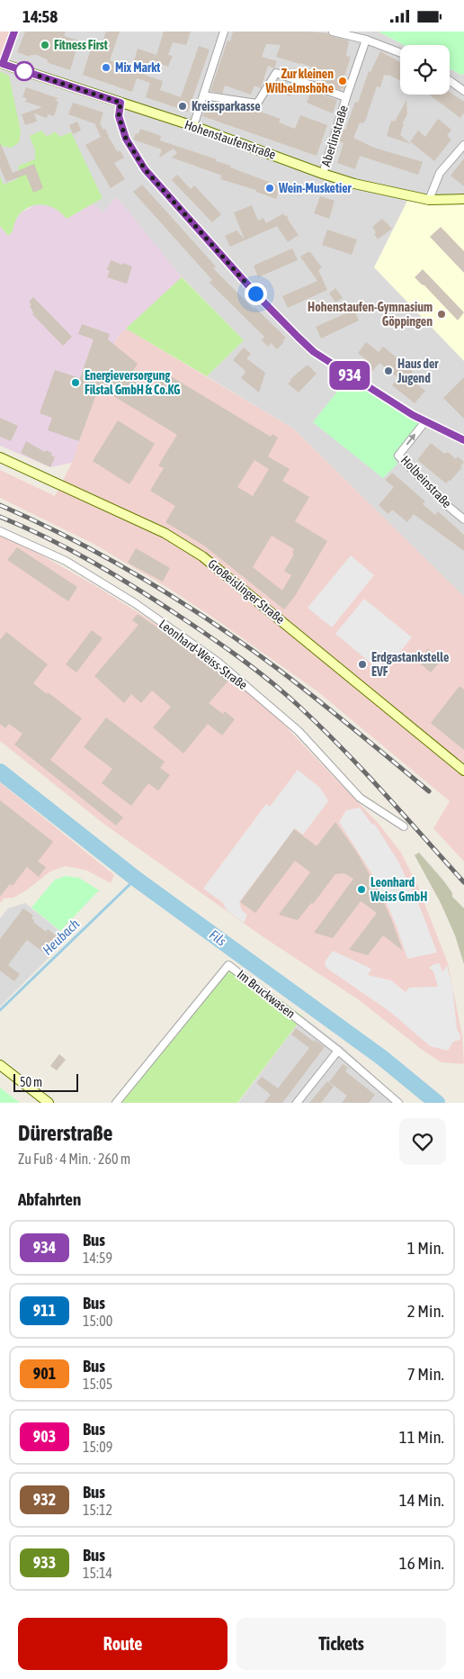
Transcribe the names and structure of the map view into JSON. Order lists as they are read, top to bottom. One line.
{"streets":{"main road":["Hohenstaufenstraße","Großeislinger Straße"],"street":["Aberlinstraße","Holbeinstraße","Leonhard-Weiss-Straße","Im Bruckwasen"]},"crossings":[["Aberlinstraße","Hohenstaufenstraße"]],"water":["Heubach","Fils"],"places":["Fitness First","Mix Markt","Zur kleinen Wilhelmshöhe","Kreissparkasse","Wein-Musketier","Hohenstaufen-Gymnasium Göppingen","Haus der Jugend","Energieversorgung Filstal GmbH & Co.KG","Erdgastankstelle EVF","Leonhard Weiss GmbH"],"lines":["bus line 934"],"scale_bar":"50 m","page":{"status":"14:58","on_map":"934","scale":"50 m","heading":[["Dürerstraße","Zu Fuß · 4 Min. · 260 m"],"Abfahrten"],"list":[{"mark":"934","name":"Bus","note":"14:59","value":"1 Min."},{"mark":"911","name":"Bus","note":"15:00","value":"2 Min."},{"mark":"901","name":"Bus","note":"15:05","value":"7 Min."},{"mark":"903","name":"Bus","note":"15:09","value":"11 Min."},{"mark":"932","name":"Bus","note":"15:12","value":"14 Min."},{"mark":"933","name":"Bus","note":"15:14","value":"16 Min."}],"buttons":["Route","Tickets"]}}
